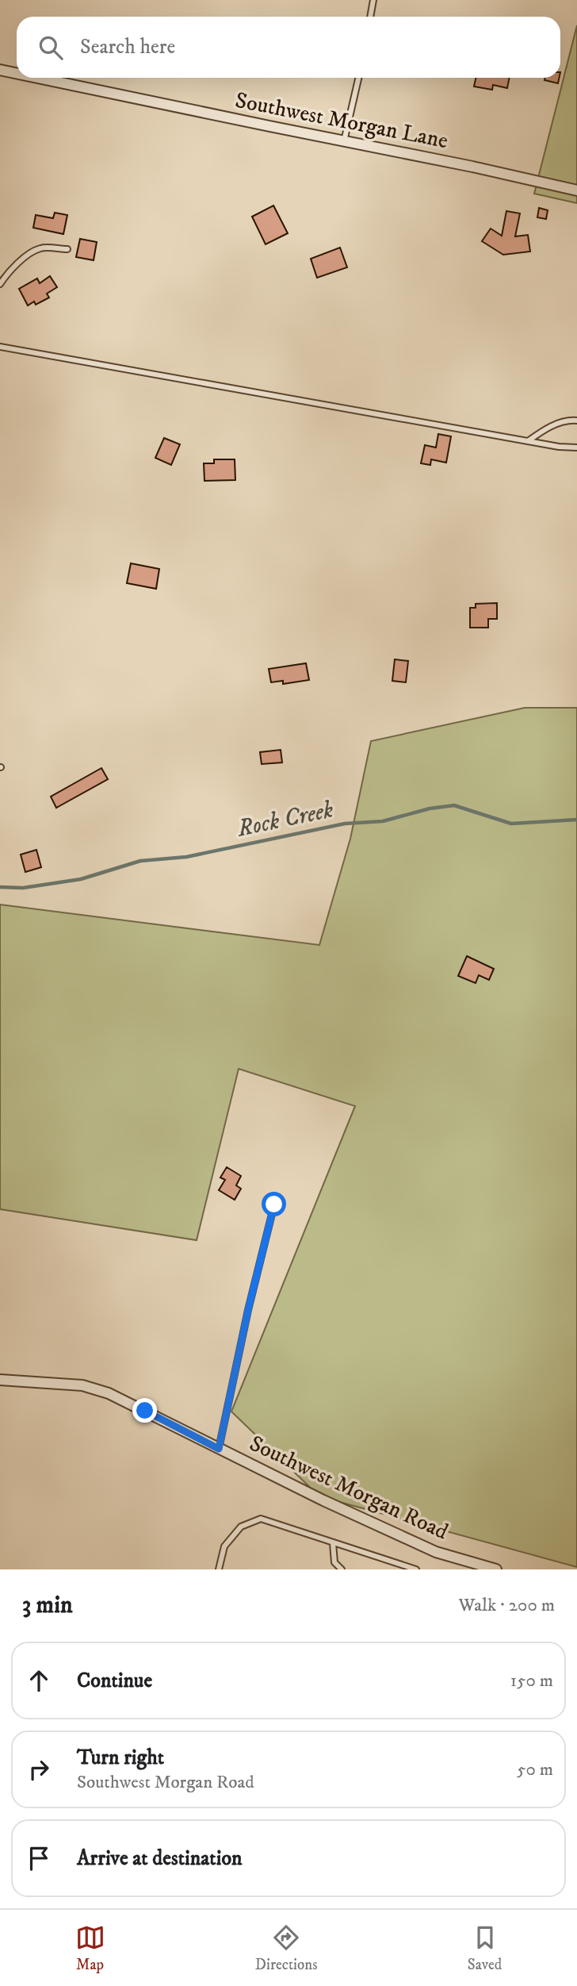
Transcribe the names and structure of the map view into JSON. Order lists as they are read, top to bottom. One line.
{"streets":{"street":["Southwest Morgan Lane","Southwest Morgan Road"]},"water":["Rock Creek"],"page":{"search":"Search here","heading":["3 min","Walk · 200 m"],"list":[["Continue","150 m"],["Turn right","Southwest Morgan Road","50 m"],"Arrive at destination"],"nav":["Map","Directions","Saved"]}}
